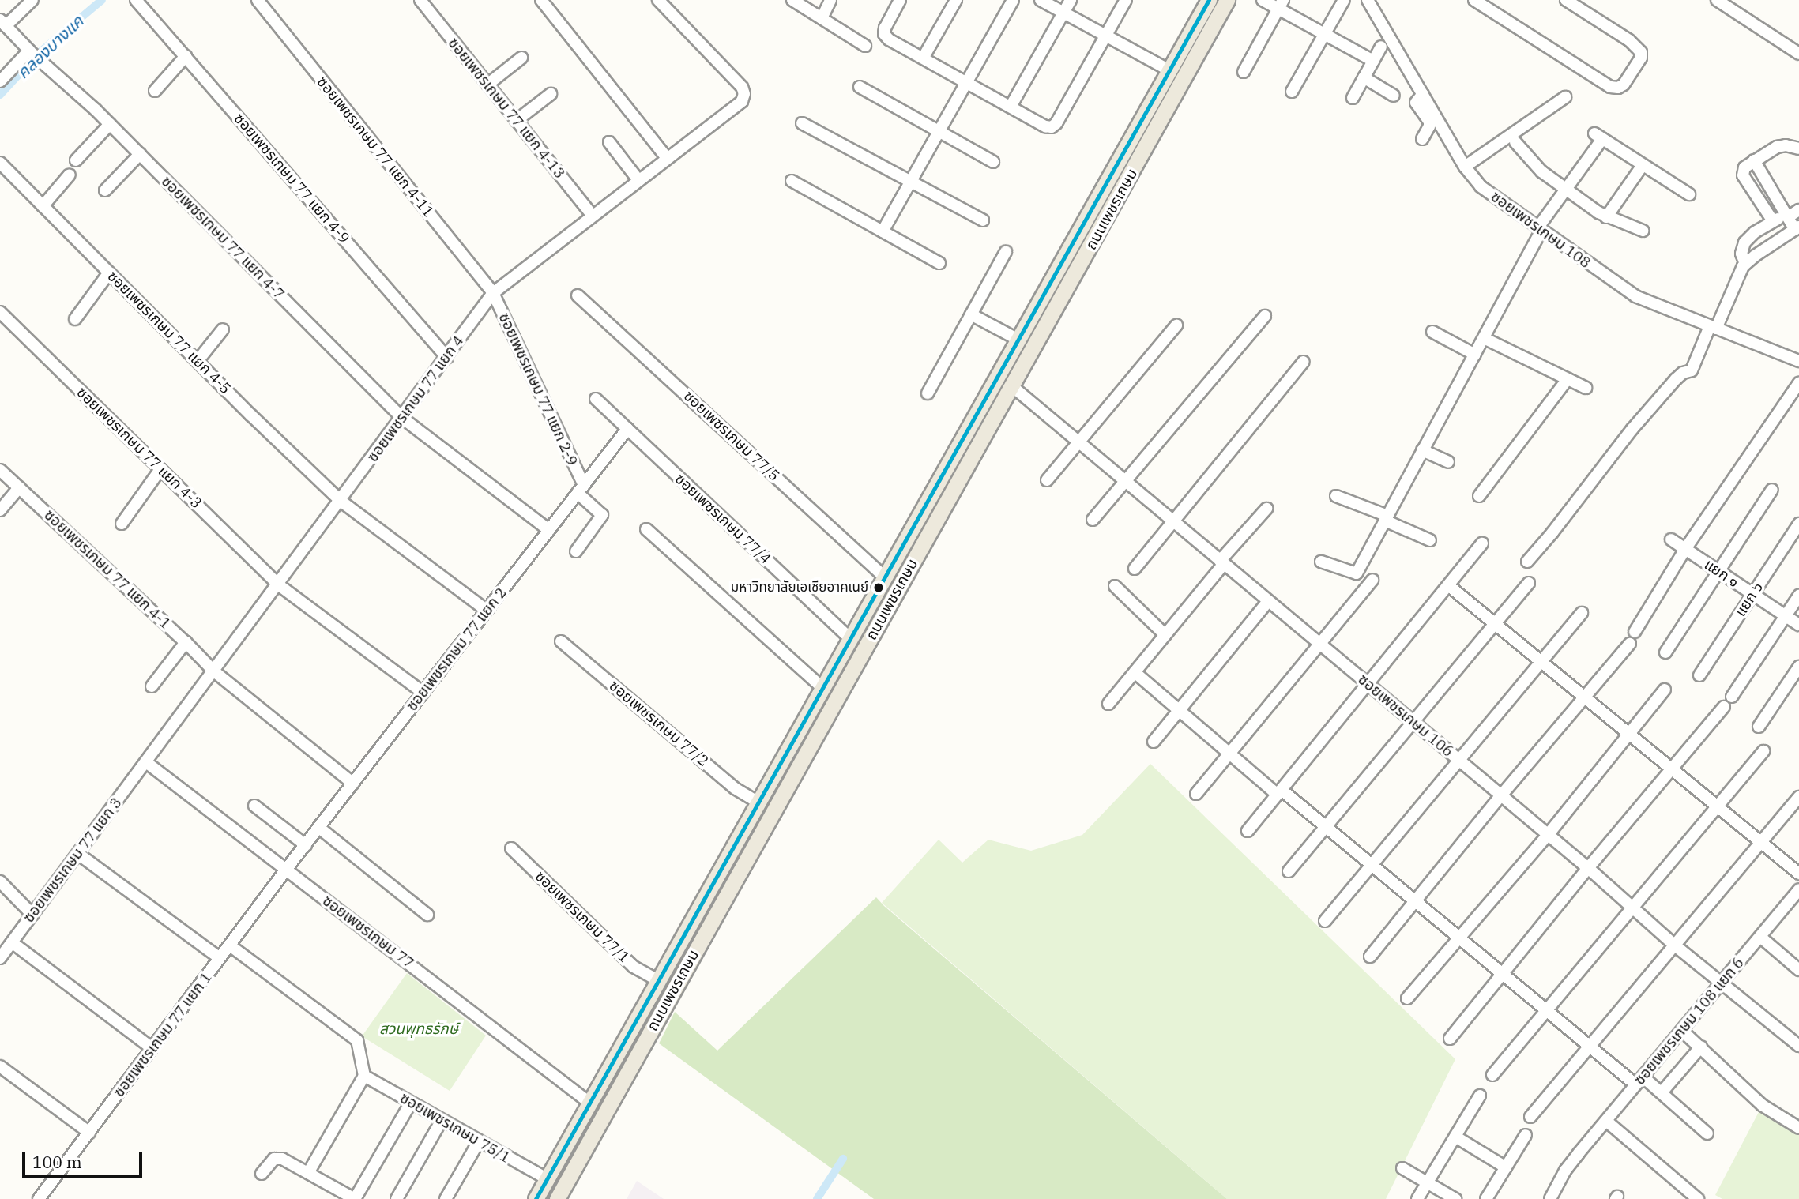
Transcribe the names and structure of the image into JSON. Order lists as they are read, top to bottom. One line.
{"streets":{"main road":["ถนนเพชรเกษม"],"street":["ซอยเพชรเกษม 77 แยก 4-13","ซอยเพชรเกษม 77 แยก 4-11","ซอยเพชรเกษม 77 แยก 4-9","ซอยเพชรเกษม 108","ซอยเพชรเกษม 77 แยก 4-7","ซอยเพชรเกษม 77 แยก 4-5","ซอยเพชรเกษม 77 แยก 2-9","ซอยเพชรเกษม 77 แยก 4","ซอยเพชรเกษม 77/5","ซอยเพชรเกษม 77 แยก 4-3","ซอยเพชรเกษม 77/4","ซอยเพชรเกษม 77 แยก 4-1","แยก ๑","แยก ๖","ซอยเพชรเกษม 77 แยก 2","ซอยเพชรเกษม 106","ซอยเพชรเกษม 77/2","ซอยเพชรเกษม 77 แยก 3","ซอยเพชรเกษม 77/1","ซอยเพชรเกษม 77","ซอยเพชรเกษม 108 แยก 6","ซอยเพชรเกษม 77 แยก 1","ซอยเพชรเกษม 75/1"]},"crossings":[["ซอยเพชรเกษม 77 แยก 4-13","ซอยเพชรเกษม 77 แยก 4"],["ซอยเพชรเกษม 77 แยก 4-11","ซอยเพชรเกษม 77 แยก 2-9"],["ซอยเพชรเกษม 77 แยก 4-11","ซอยเพชรเกษม 77 แยก 4"],["ซอยเพชรเกษม 77 แยก 4-9","ซอยเพชรเกษม 77 แยก 4"],["ถนนเพชรเกษม","ซอยเพชรเกษม 77/5"],["ถนนเพชรเกษม","ซอยเพชรเกษม 77/4"],["ถนนเพชรเกษม","ซอยเพชรเกษม 106"],["ถนนเพชรเกษม","ซอยเพชรเกษม 77/2"],["ถนนเพชรเกษม","ซอยเพชรเกษม 77/1"],["ถนนเพชรเกษม","ซอยเพชรเกษม 77"],["ถนนเพชรเกษม","ซอยเพชรเกษม 75/1"],["ซอยเพชรเกษม 77 แยก 4-7","ซอยเพชรเกษม 77 แยก 4"],["ซอยเพชรเกษม 77 แยก 4-7","ซอยเพชรเกษม 77 แยก 2"],["ซอยเพชรเกษม 77 แยก 4-5","ซอยเพชรเกษม 77 แยก 4"],["ซอยเพชรเกษม 77 แยก 4-5","ซอยเพชรเกษม 77 แยก 2"],["ซอยเพชรเกษม 77 แยก 2-9","ซอยเพชรเกษม 77 แยก 4"],["ซอยเพชรเกษม 77 แยก 2-9","ซอยเพชรเกษม 77 แยก 2"],["ซอยเพชรเกษม 77 แยก 4","ซอยเพชรเกษม 77 แยก 4-3"],["ซอยเพชรเกษม 77 แยก 4","ซอยเพชรเกษม 77 แยก 4-1"],["ซอยเพชรเกษม 77 แยก 4","ซอยเพชรเกษม 77 แยก 3"],["ซอยเพชรเกษม 77 แยก 4","ซอยเพชรเกษม 77"],["ซอยเพชรเกษม 77 แยก 4-3","ซอยเพชรเกษม 77 แยก 2"],["ซอยเพชรเกษม 77/4","ซอยเพชรเกษม 77 แยก 2"],["ซอยเพชรเกษม 77 แยก 4-1","ซอยเพชรเกษม 77 แยก 2"],["แยก ๑","แยก ๖"],["ซอยเพชรเกษม 77 แยก 2","ซอยเพชรเกษม 77"],["ซอยเพชรเกษม 77 แยก 2","ซอยเพชรเกษม 77 แยก 1"],["ซอยเพชรเกษม 106","ซอยเพชรเกษม 108 แยก 6"],["ซอยเพชรเกษม 77 แยก 3","ซอยเพชรเกษม 77"],["ซอยเพชรเกษม 77","ซอยเพชรเกษม 77 แยก 1"]],"water":["คลองบางแค"],"parks":["สวนพุทธรักษ์"],"places":["มหาวิทยาลัยเอเชียอาคเนย์"],"scale_bar":"100 m"}
